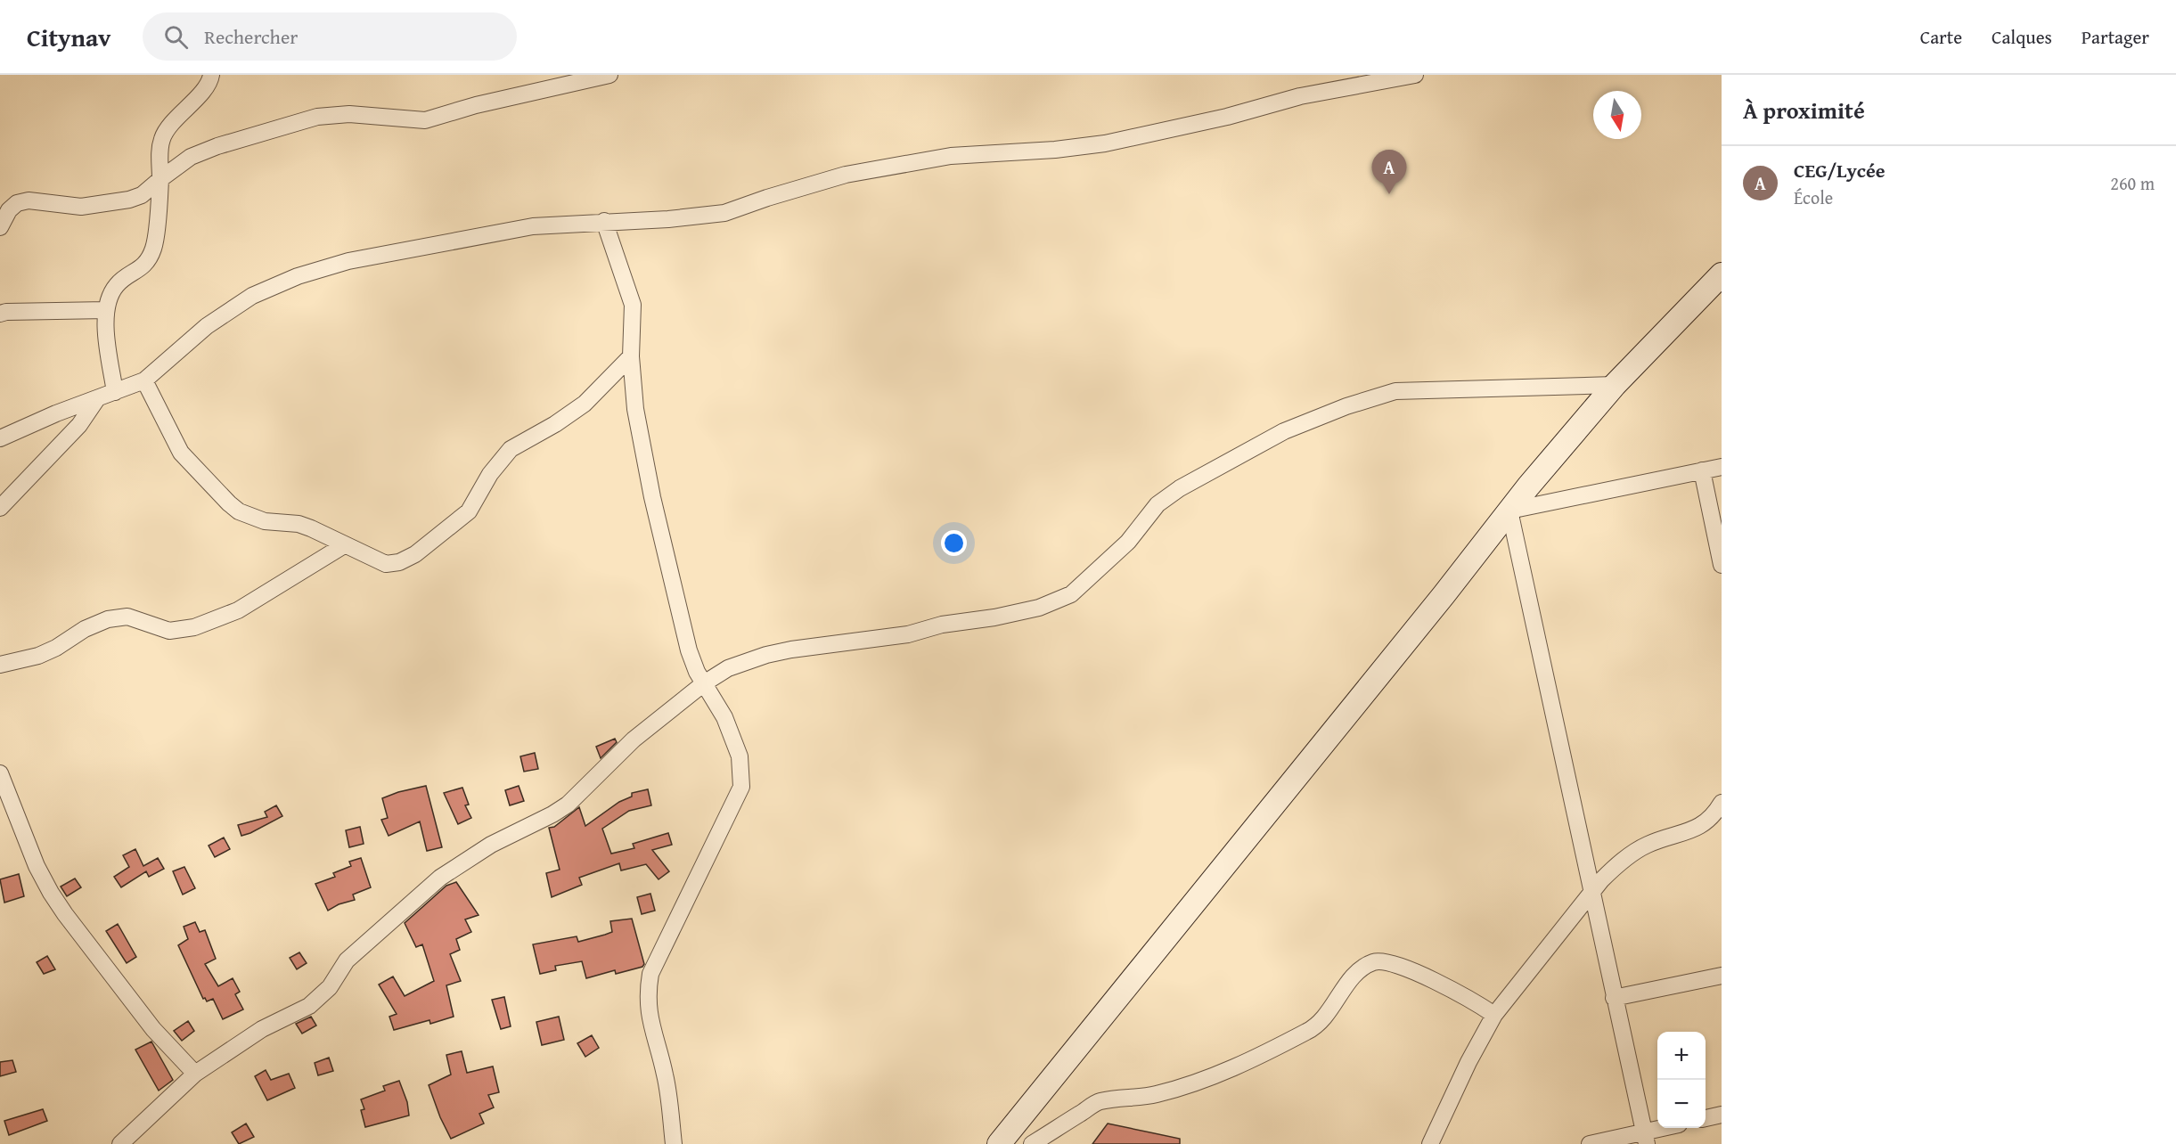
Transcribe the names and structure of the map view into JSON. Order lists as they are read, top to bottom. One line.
{"north":"bottom","page":{"header":"Citynav","search":"Rechercher","nav":["Carte","Calques","Partager"],"heading":"À proximité","list":[{"mark":"A","name":"CEG/Lycée","note":"École","value":"260 m"}],"pins":"A","map_buttons":["+","−"]}}
